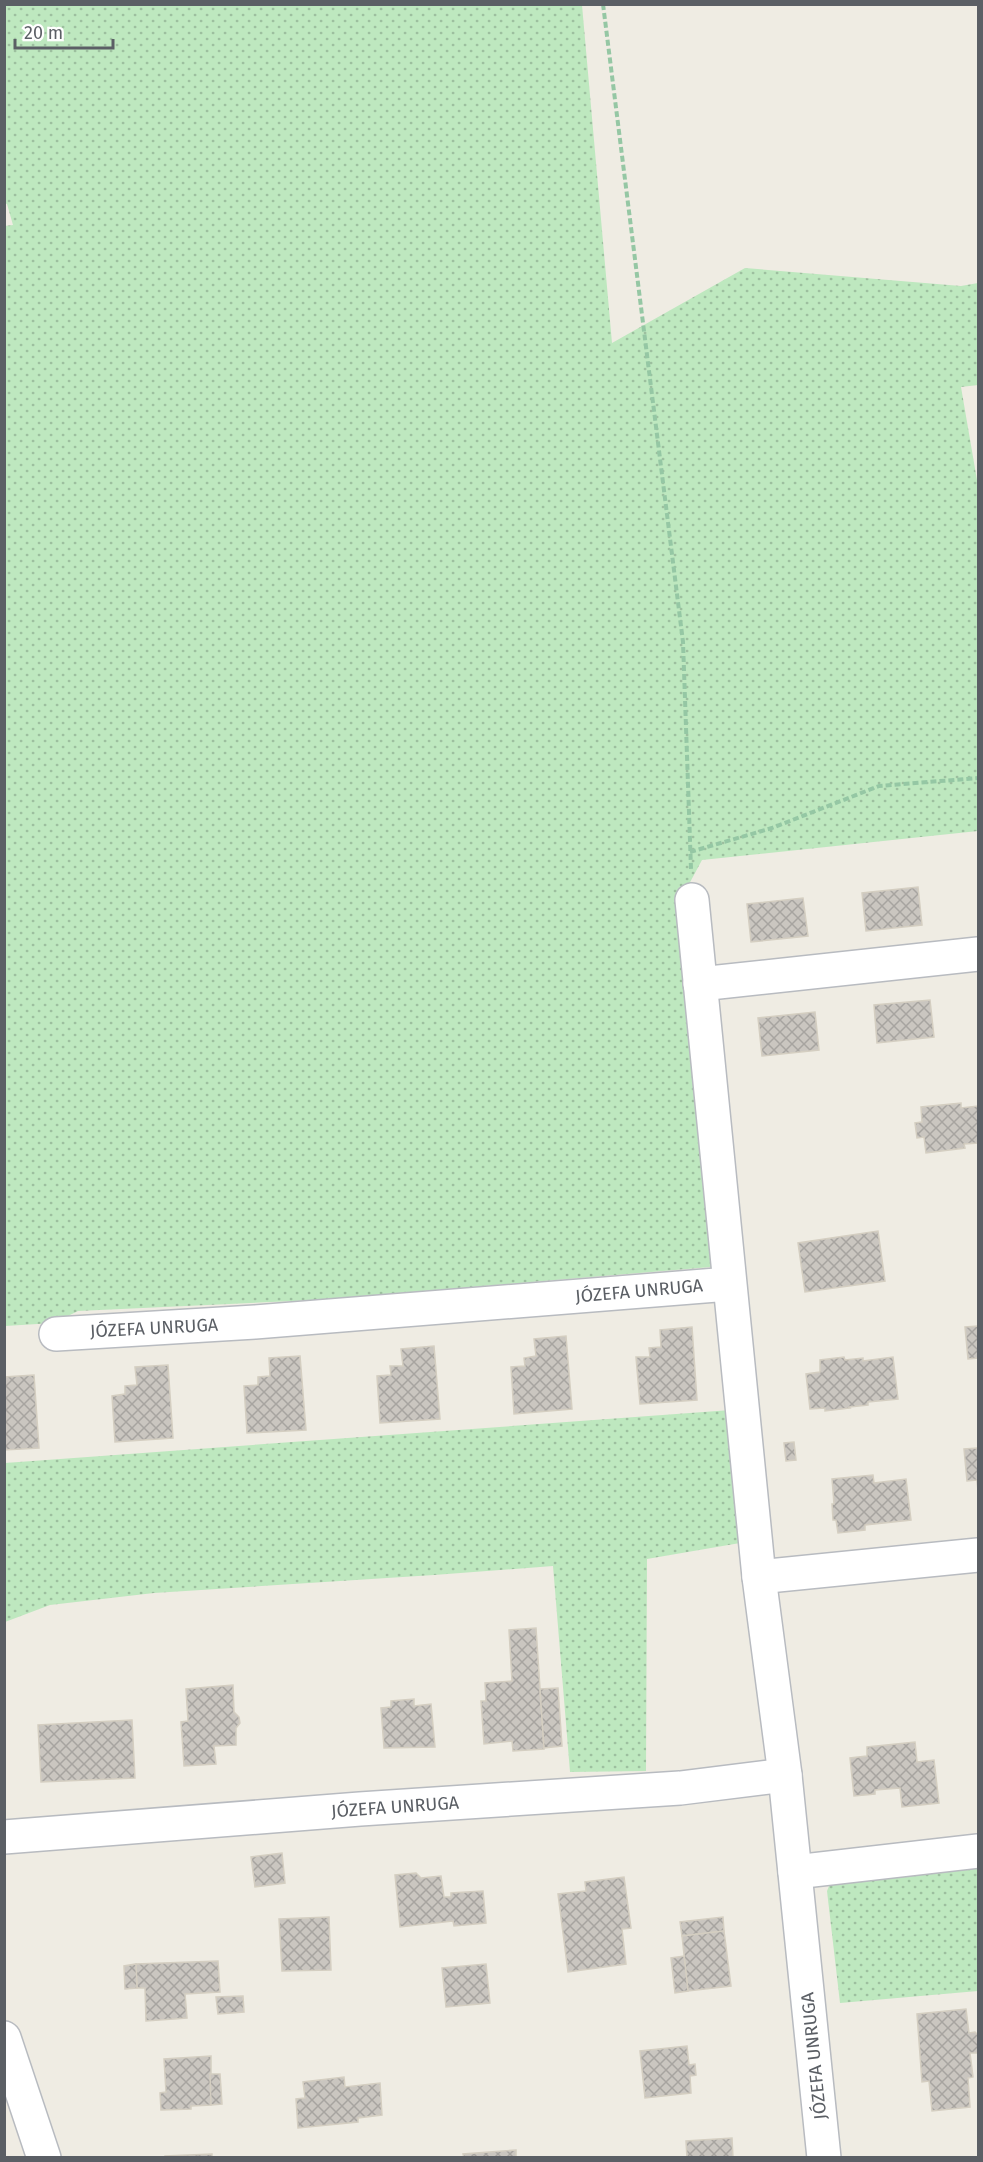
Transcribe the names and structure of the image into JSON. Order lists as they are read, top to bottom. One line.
{"streets":{"street":["JÓZEFA UNRUGA"]},"scale_bar":"20 m"}
